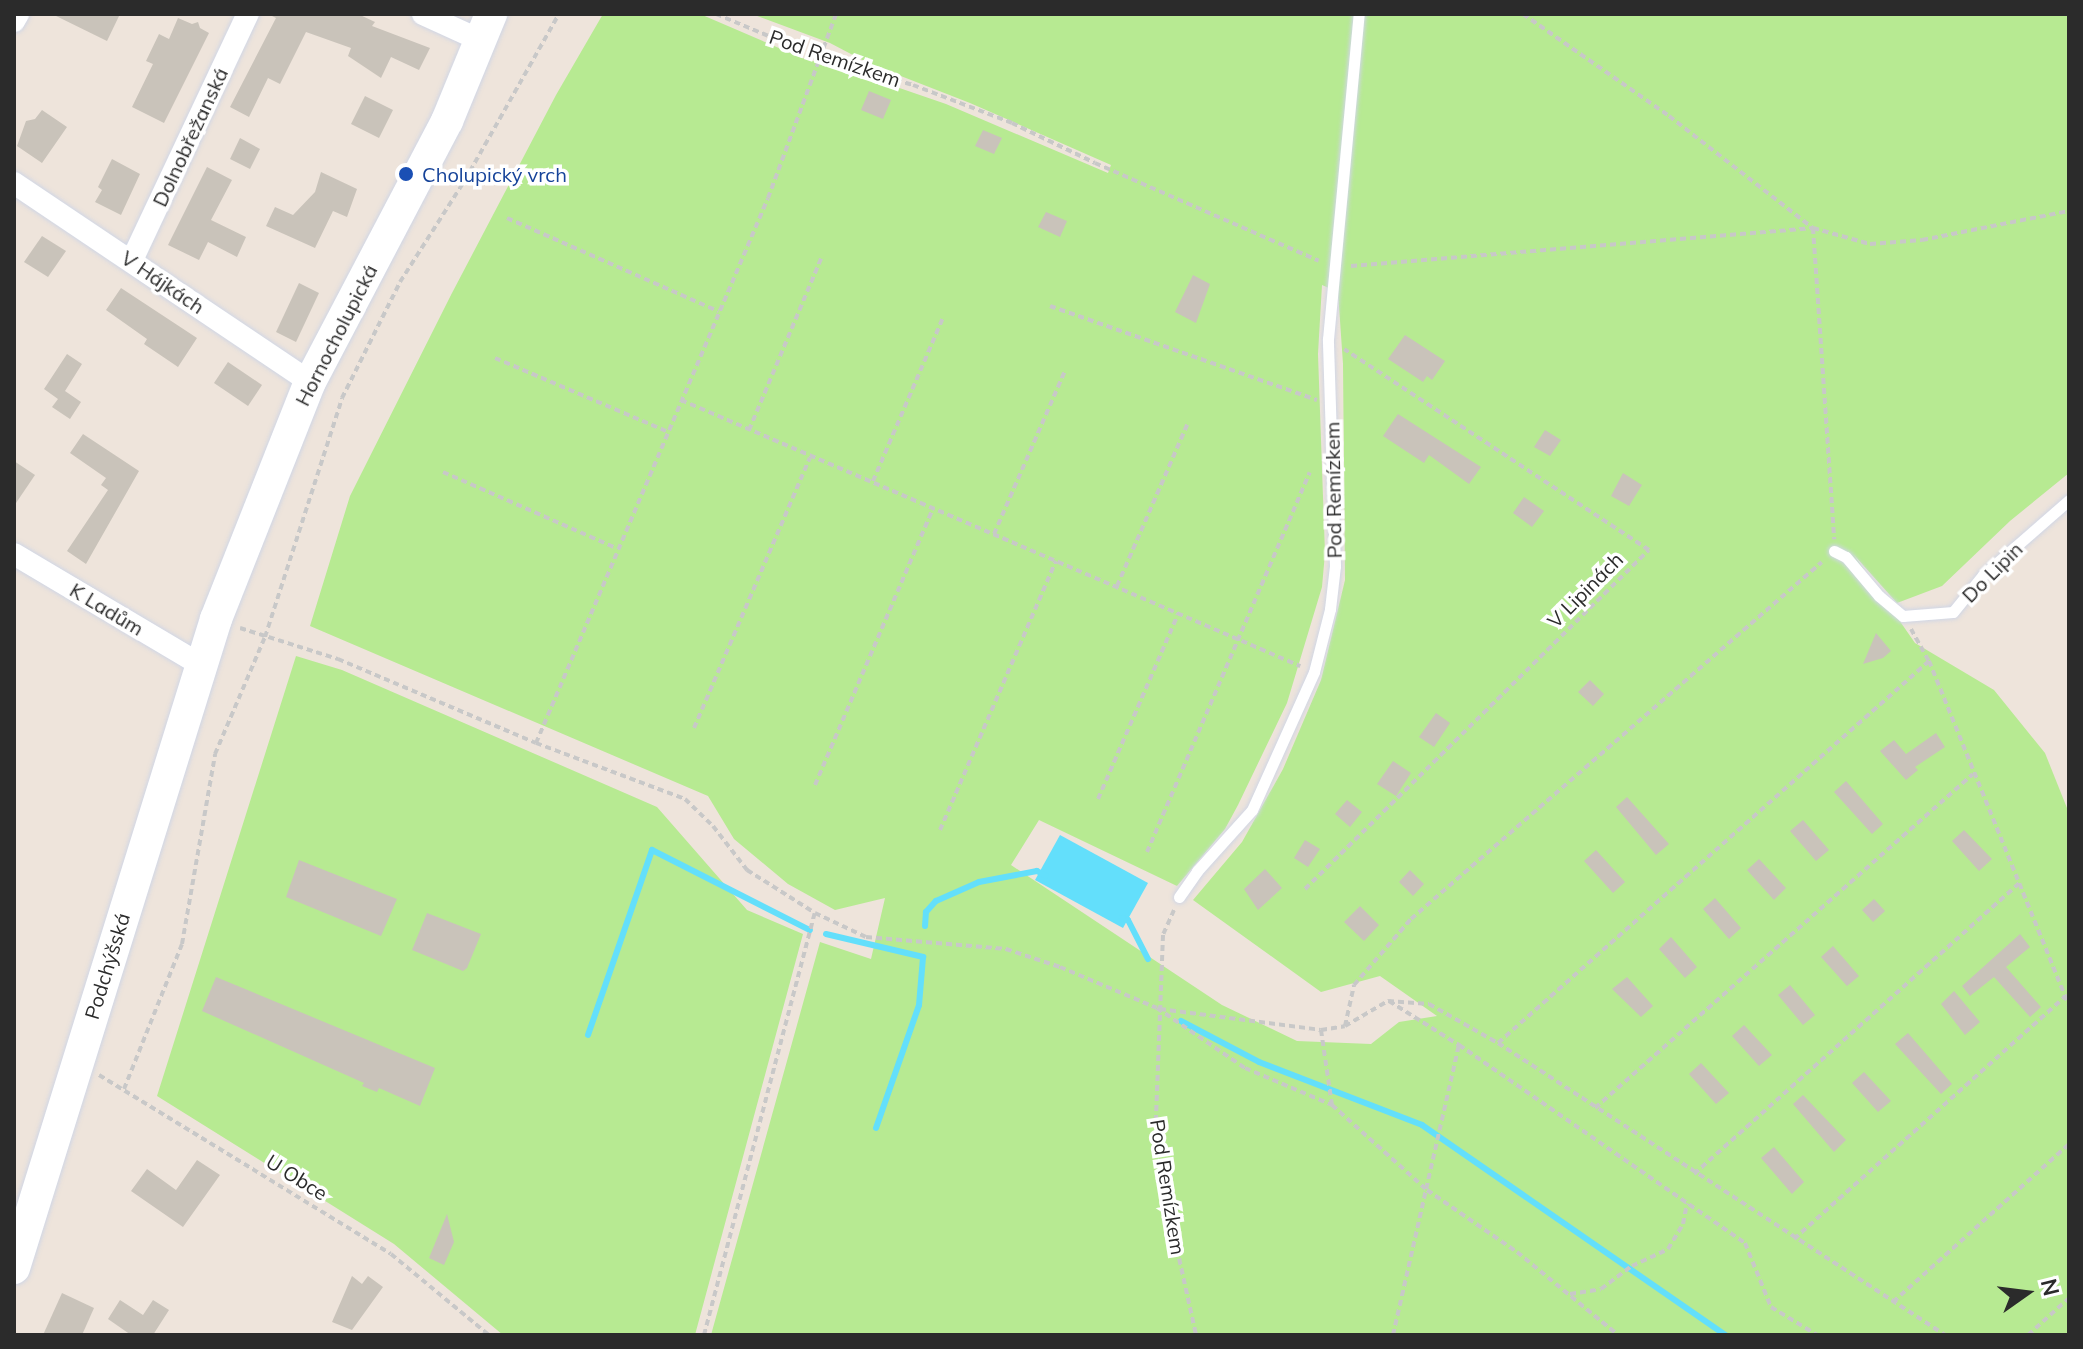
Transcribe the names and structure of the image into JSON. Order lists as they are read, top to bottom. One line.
{"streets":{"street":["Dolnobřežanská","V Hájkách","Hornocholupická","K Ladům","Podchýšská"],"lane":["Pod Remízkem","Do Lipin"],"path":["V Lipinách","U Obce"]},"crossings":[["Pod Remízkem","V Lipinách"],["Dolnobřežanská","V Hájkách"],["V Hájkách","Hornocholupická"],["Hornocholupická","K Ladům"],["Hornocholupická","Podchýšská"],["K Ladům","Podchýšská"],["Podchýšská","U Obce"]],"places":["Cholupický vrch"],"north":"right"}
